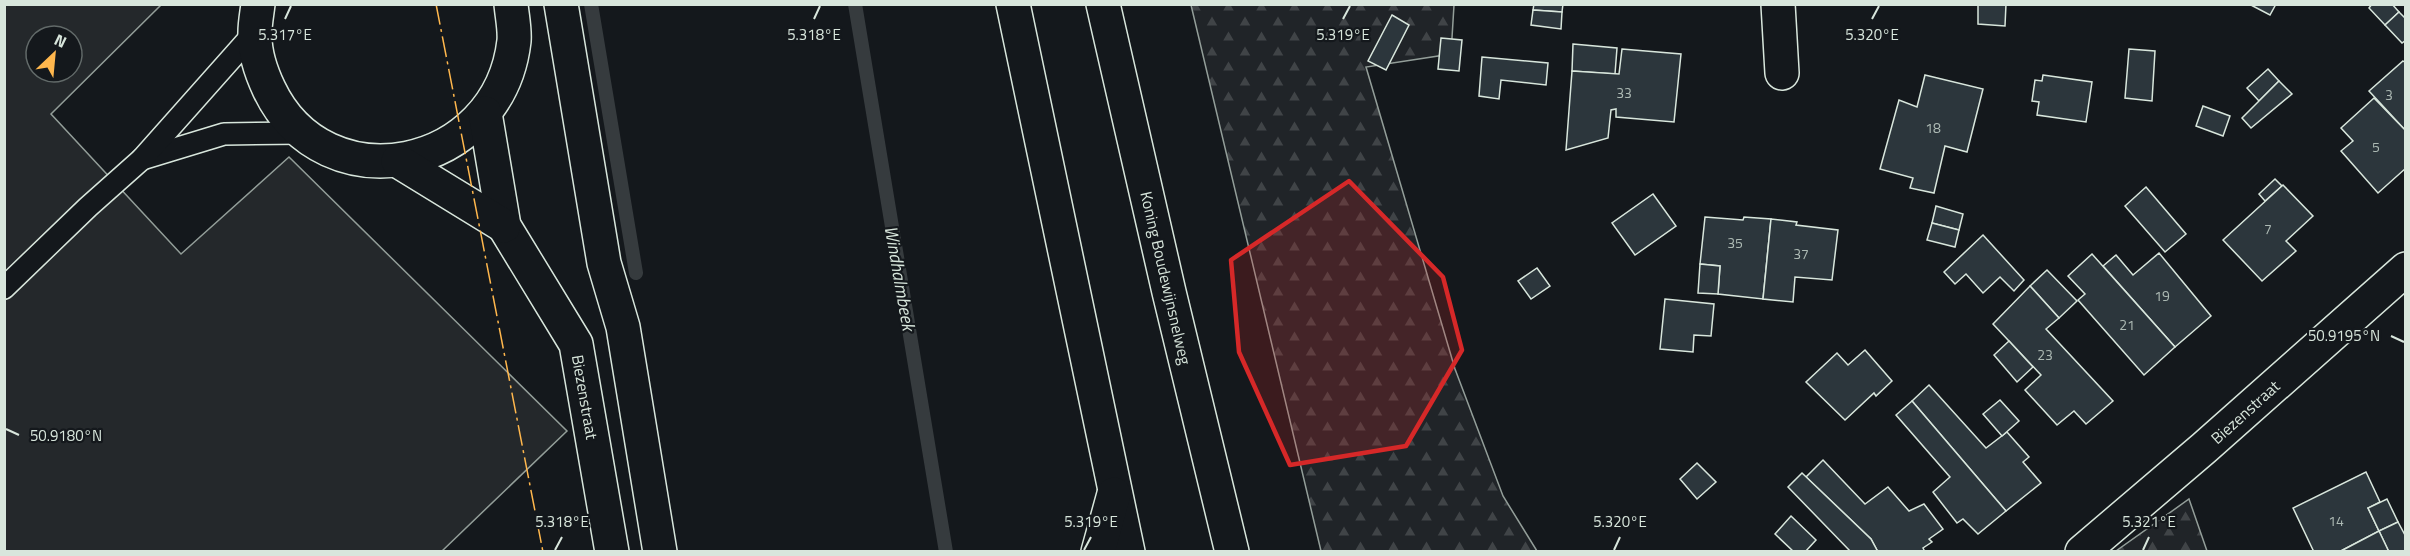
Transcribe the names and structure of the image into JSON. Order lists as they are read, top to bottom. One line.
{"streets":{"main road":["Koning Boudewijnsnelweg","Biezenstraat"]},"water":["Windhalmbeek"],"house_numbers":["33","3","18","5","7","35","37","19","21","23","14"],"north":"top right","coordinates":["5.317°E","5.318°E","5.320°E","5.319°E","50.9195°N","50.9180°N","5.321°E"]}
